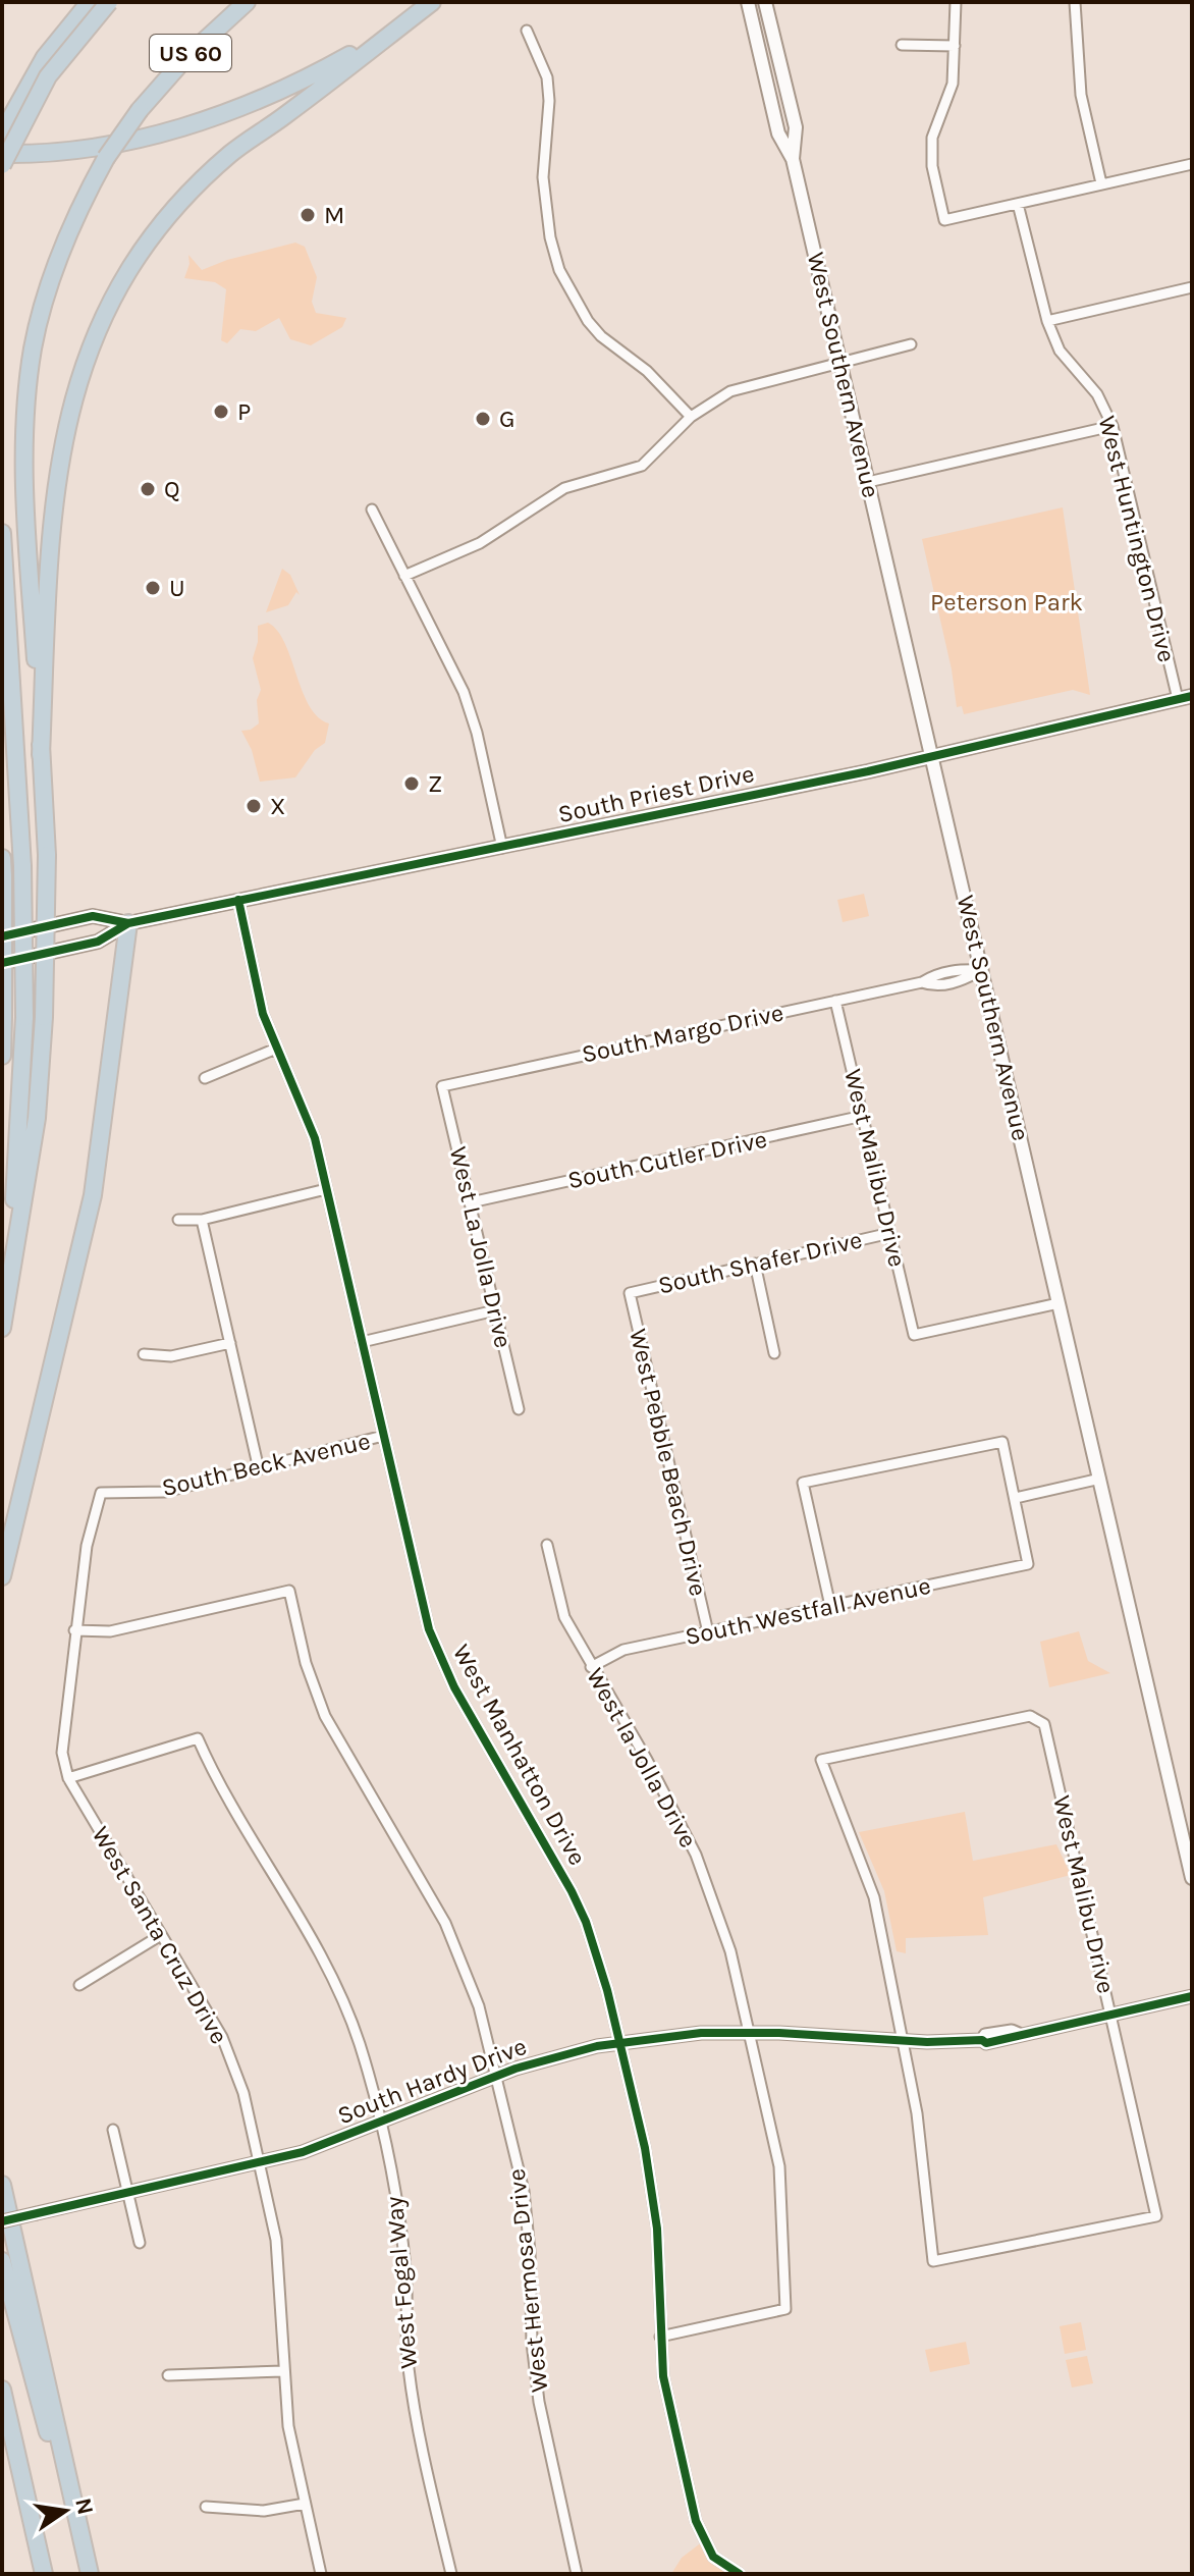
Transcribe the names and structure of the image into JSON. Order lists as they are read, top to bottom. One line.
{"streets":{"highway":["US 60"],"main road":["West Southern Avenue","South Priest Drive"],"street":["West Huntington Drive","South Margo Drive","South Cutler Drive","West Malibu Drive","West La Jolla Drive","South Shafer Drive","West Pebble Beach Drive","South Beck Avenue","South Westfall Avenue","West Manhatton Drive","West la Jolla Drive","West Santa Cruz Drive","South Hardy Drive","West Hermosa Drive","West Fogal Way"]},"crossings":[["West Southern Avenue","South Priest Drive"],["West Southern Avenue","South Margo Drive"],["West Southern Avenue","West Malibu Drive"],["West Huntington Drive","South Priest Drive"],["South Priest Drive","West Manhatton Drive"],["South Margo Drive","West Malibu Drive"],["South Margo Drive","West La Jolla Drive"],["South Cutler Drive","West Malibu Drive"],["South Cutler Drive","West La Jolla Drive"],["West Malibu Drive","South Shafer Drive"],["West Malibu Drive","South Hardy Drive"],["South Shafer Drive","West Pebble Beach Drive"],["West Pebble Beach Drive","South Westfall Avenue"],["South Beck Avenue","West Manhatton Drive"],["South Beck Avenue","West Santa Cruz Drive"],["South Westfall Avenue","West la Jolla Drive"],["West Manhatton Drive","West la Jolla Drive"],["West Manhatton Drive","South Hardy Drive"],["West la Jolla Drive","South Hardy Drive"],["West Santa Cruz Drive","South Hardy Drive"],["West Santa Cruz Drive","West Hermosa Drive"],["West Santa Cruz Drive","West Fogal Way"],["South Hardy Drive","West Hermosa Drive"],["South Hardy Drive","West Fogal Way"]],"parks":["Peterson Park"],"places":["M","P","G","Q","U","Z","X"],"north":"right"}
